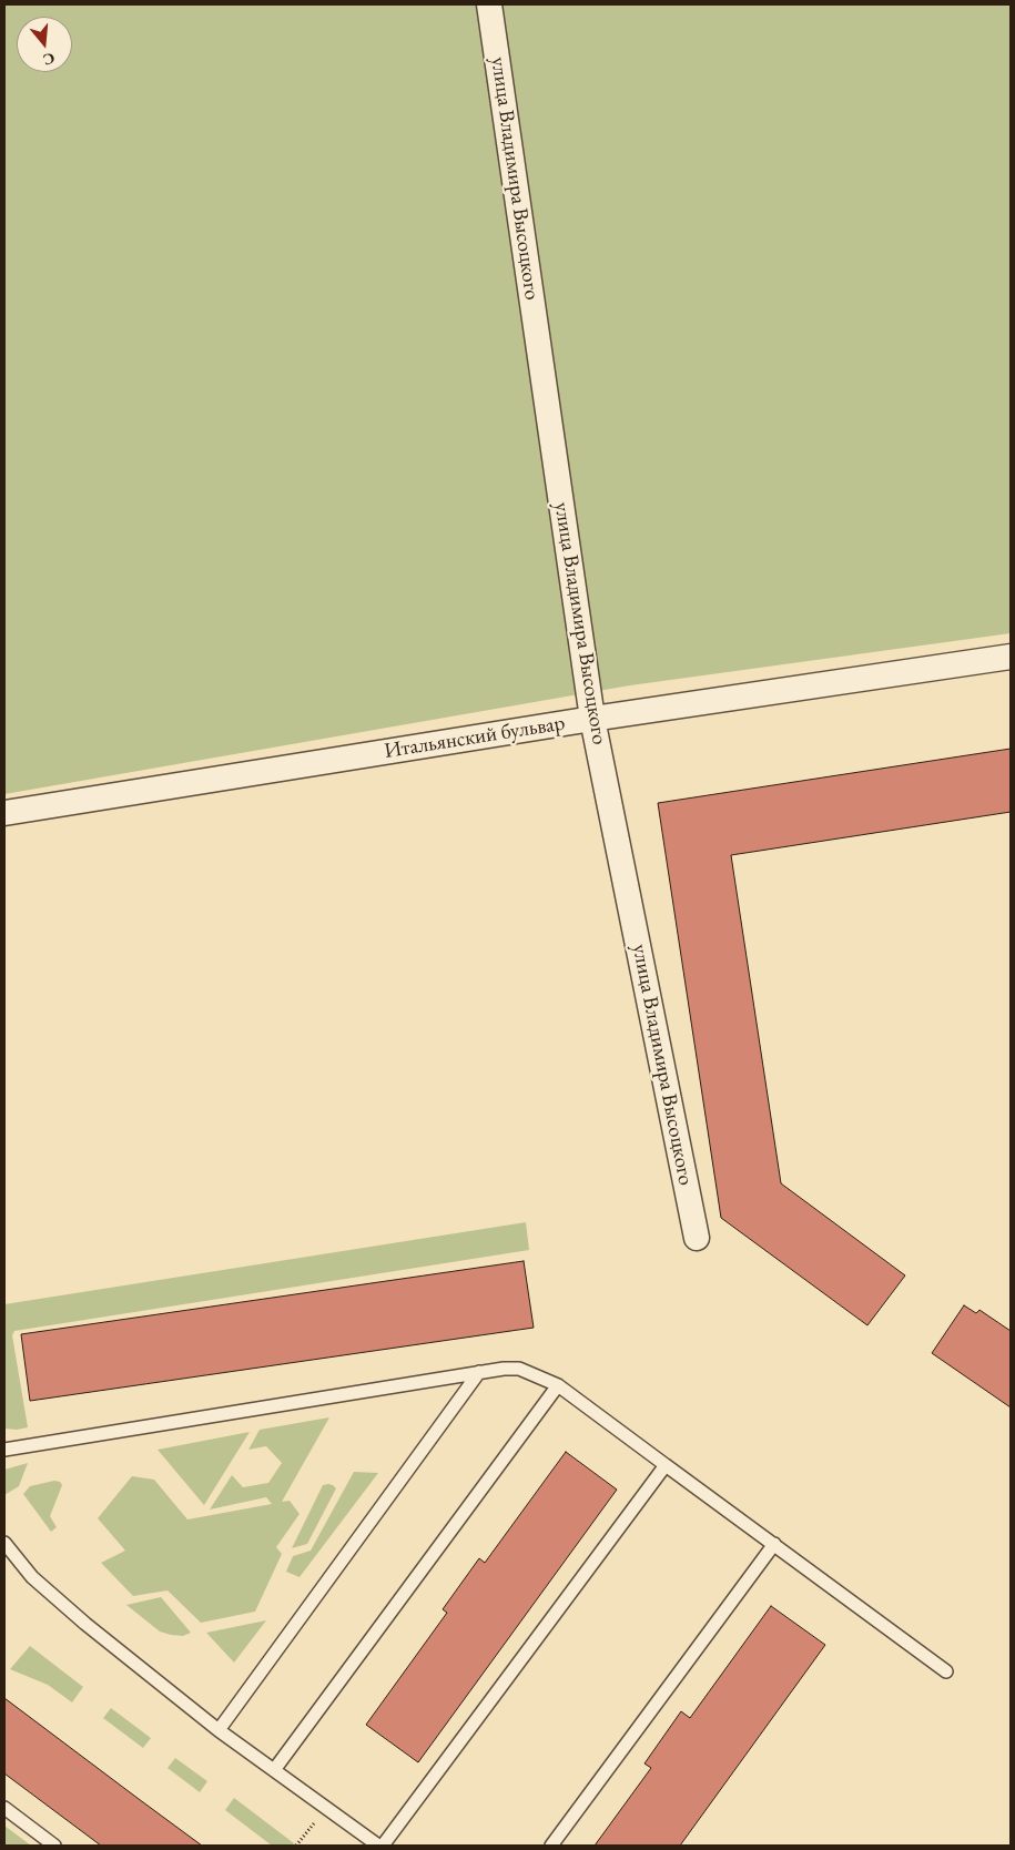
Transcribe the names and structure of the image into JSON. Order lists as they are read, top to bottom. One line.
{"streets":{"street":["улица Владимира Высоцкого","Итальянский бульвар"]},"crossings":[["улица Владимира Высоцкого","Итальянский бульвар"]],"north":"bottom"}
